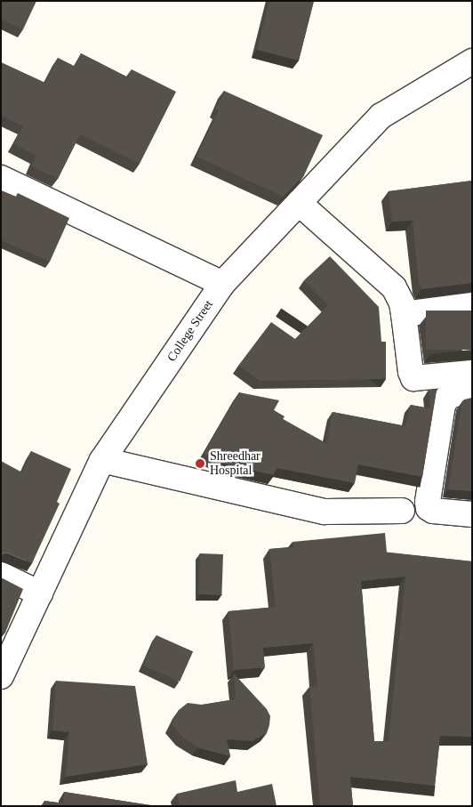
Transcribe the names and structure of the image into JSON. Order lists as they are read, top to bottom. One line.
{"streets":{"street":["College Street"]},"places":["Shreedhar Hospital"]}
